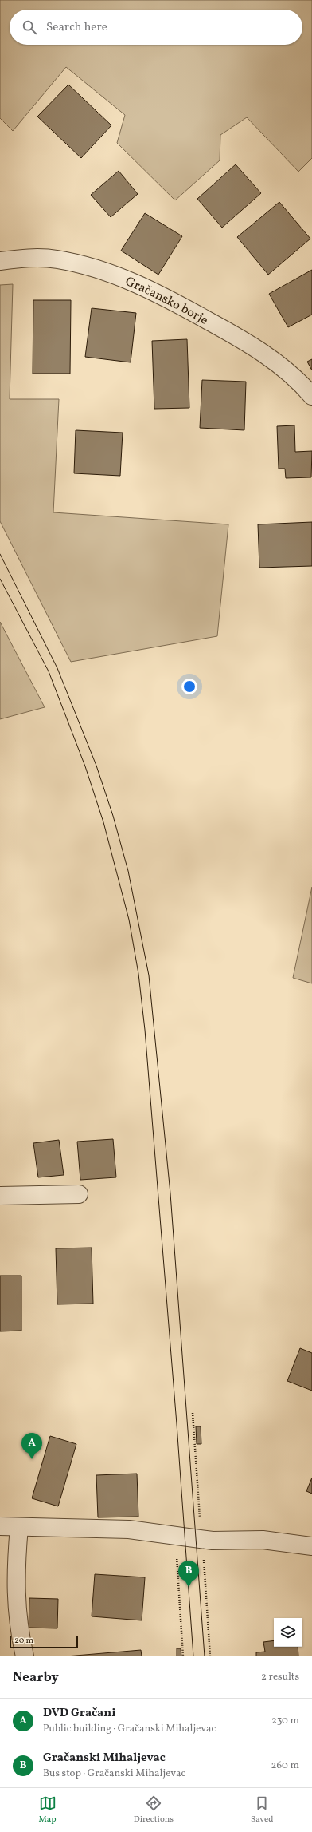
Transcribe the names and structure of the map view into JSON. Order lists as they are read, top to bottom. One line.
{"streets":{"street":["Gračansko borje"]},"scale_bar":"20 m","page":{"search":"Search here","pins":["A","B"],"scale":"20 m","heading":["Nearby","2 results"],"list":[{"mark":"A","name":"DVD Gračani","note":"Public building · Gračanski Mihaljevac","value":"230 m"},{"mark":"B","name":"Gračanski Mihaljevac","note":"Bus stop · Gračanski Mihaljevac","value":"260 m"}],"nav":["Map","Directions","Saved"]}}
